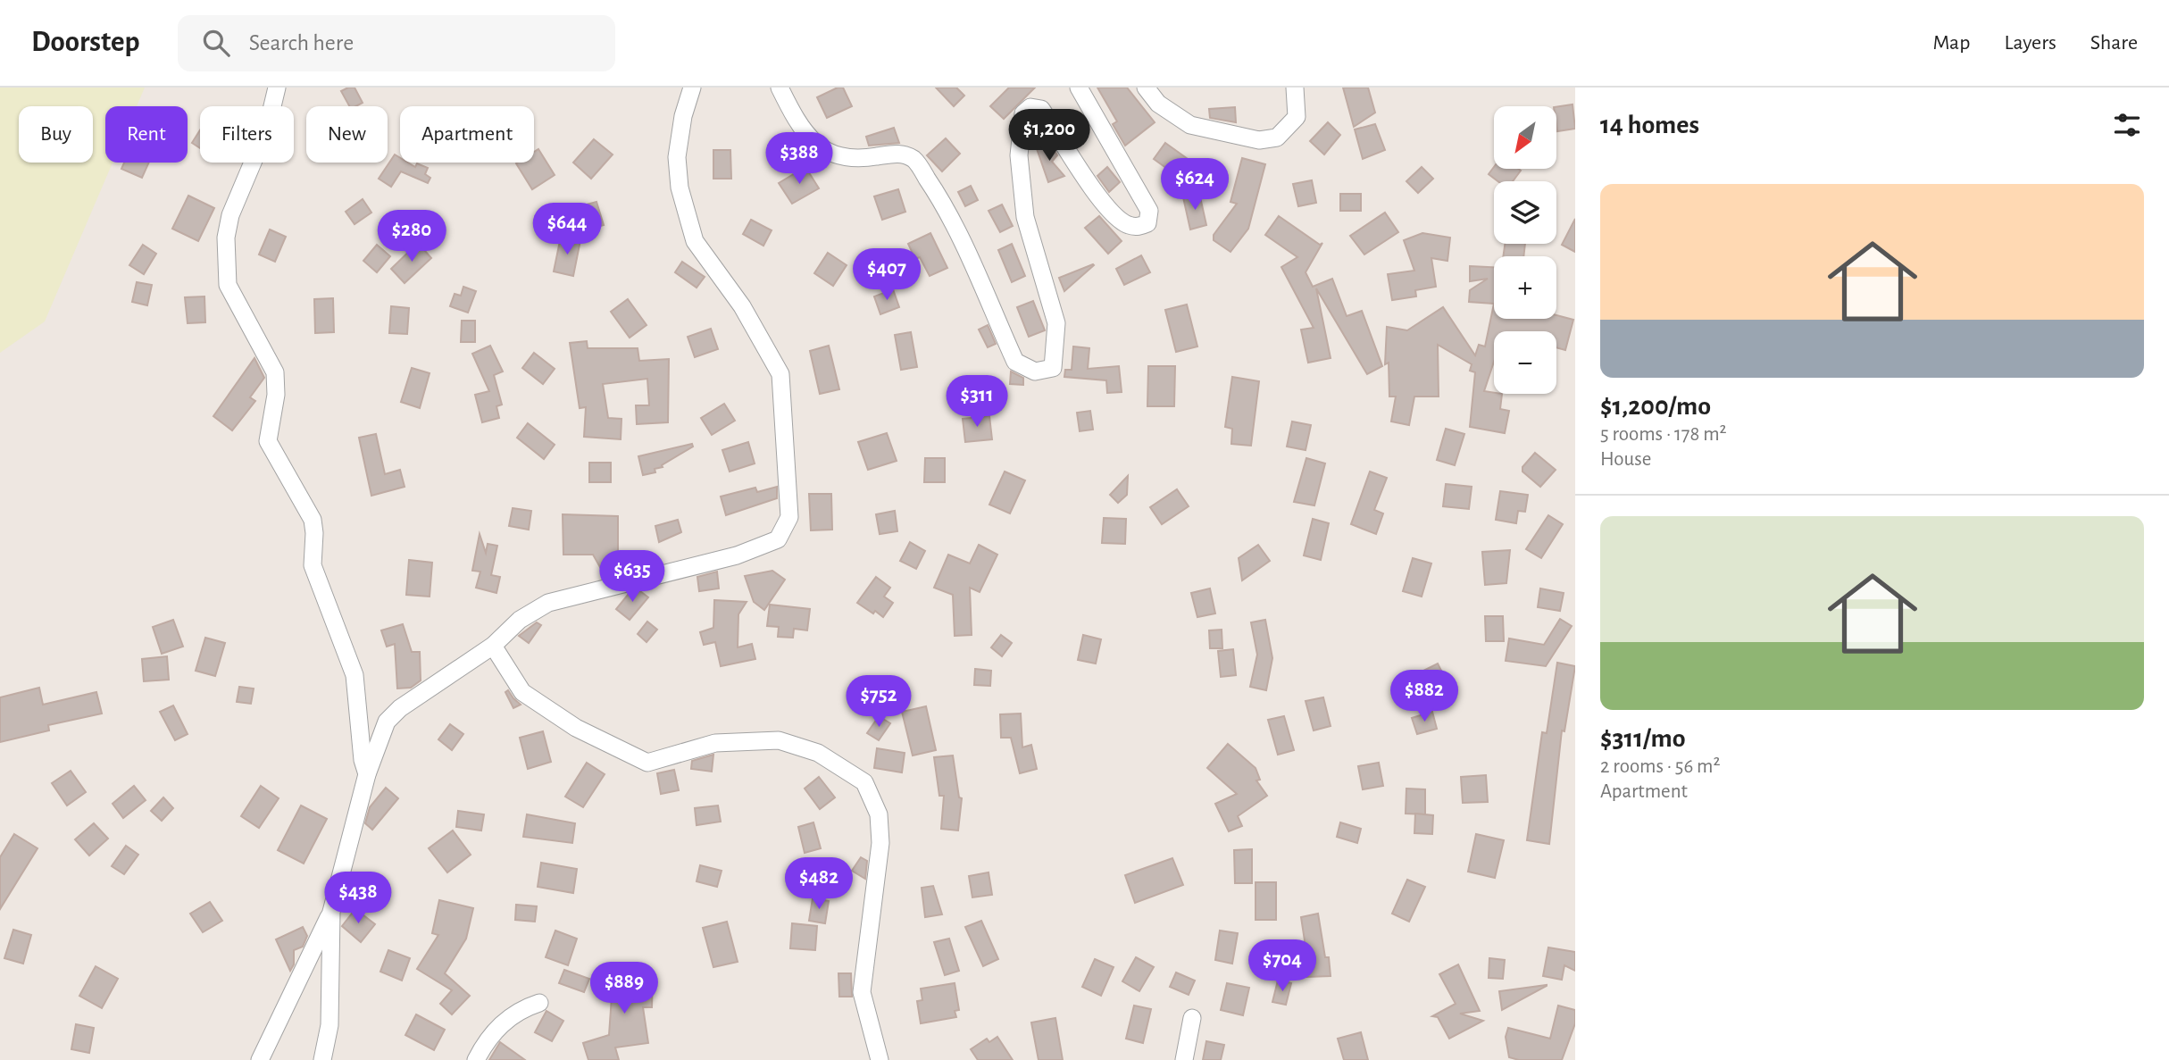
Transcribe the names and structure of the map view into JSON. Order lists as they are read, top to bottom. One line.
{"north":"bottom left","page":{"header":"Doorstep","search":"Search here","nav":["Map","Layers","Share"],"heading":"14 homes","map_buttons":["+","−"],"chip":["Buy","Rent","Filters","New","Apartment"],"price":["$1,200","$388","$624","$644","$280","$407","$311","$635","$882","$752","$482","$438","$704","$889"],"list":[{"name":"$1,200/mo","note":"5 rooms · 178 m² · House"},{"name":"$311/mo","note":"2 rooms · 56 m² · Apartment"}]}}
